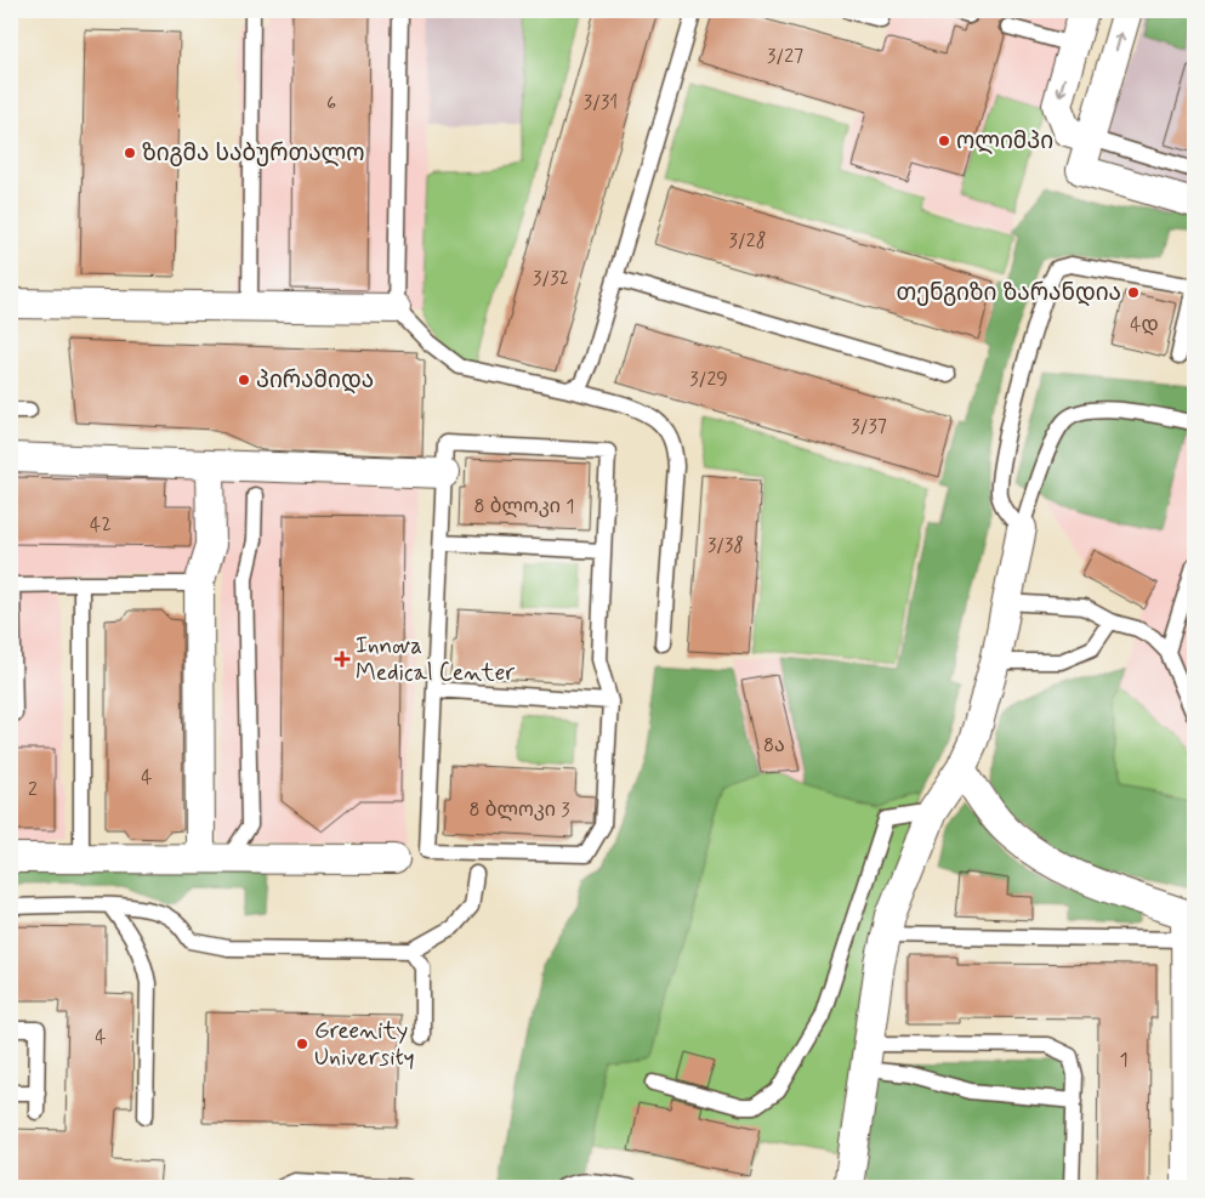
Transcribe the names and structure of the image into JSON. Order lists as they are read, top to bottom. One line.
{"places":{"other":["ოლიმპი","ზიგმა საბურთალო","თენგიზი ზარანდია","პირამიდა","Greenity University"],"health":["Innova Medical Center"]},"house_numbers":["3/27","3/31","6","3/28","3/32","4დ","3/29","3/37","8 ბლოკი 1","42","3/38","8ა","4","2","8 ბლოკი 3","4","1"]}
